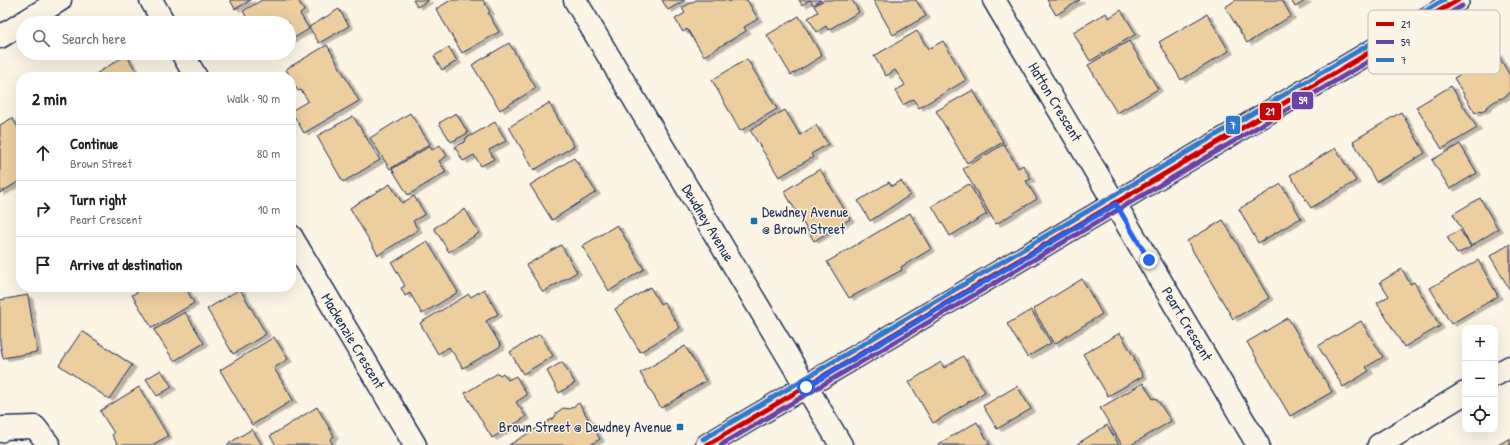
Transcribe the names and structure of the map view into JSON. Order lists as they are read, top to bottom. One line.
{"streets":{"street":["Hatton Crescent","Dewdney Avenue","Peart Crescent","Mackenzie Crescent"]},"crossings":[["Hatton Crescent","Peart Crescent"]],"places":{"transit":["Dewdney Avenue @ Brown Street","Brown Street @ Dewdney Avenue"]},"lines":["transit line 21","transit line 7","transit line 59"],"legend":["21","59","7"],"page":{"search":"Search here","heading":["2 min","Walk · 90 m"],"list":[["Continue","Brown Street","80 m"],["Turn right","Peart Crescent","10 m"],"Arrive at destination"],"map_buttons":["+","−"]}}
